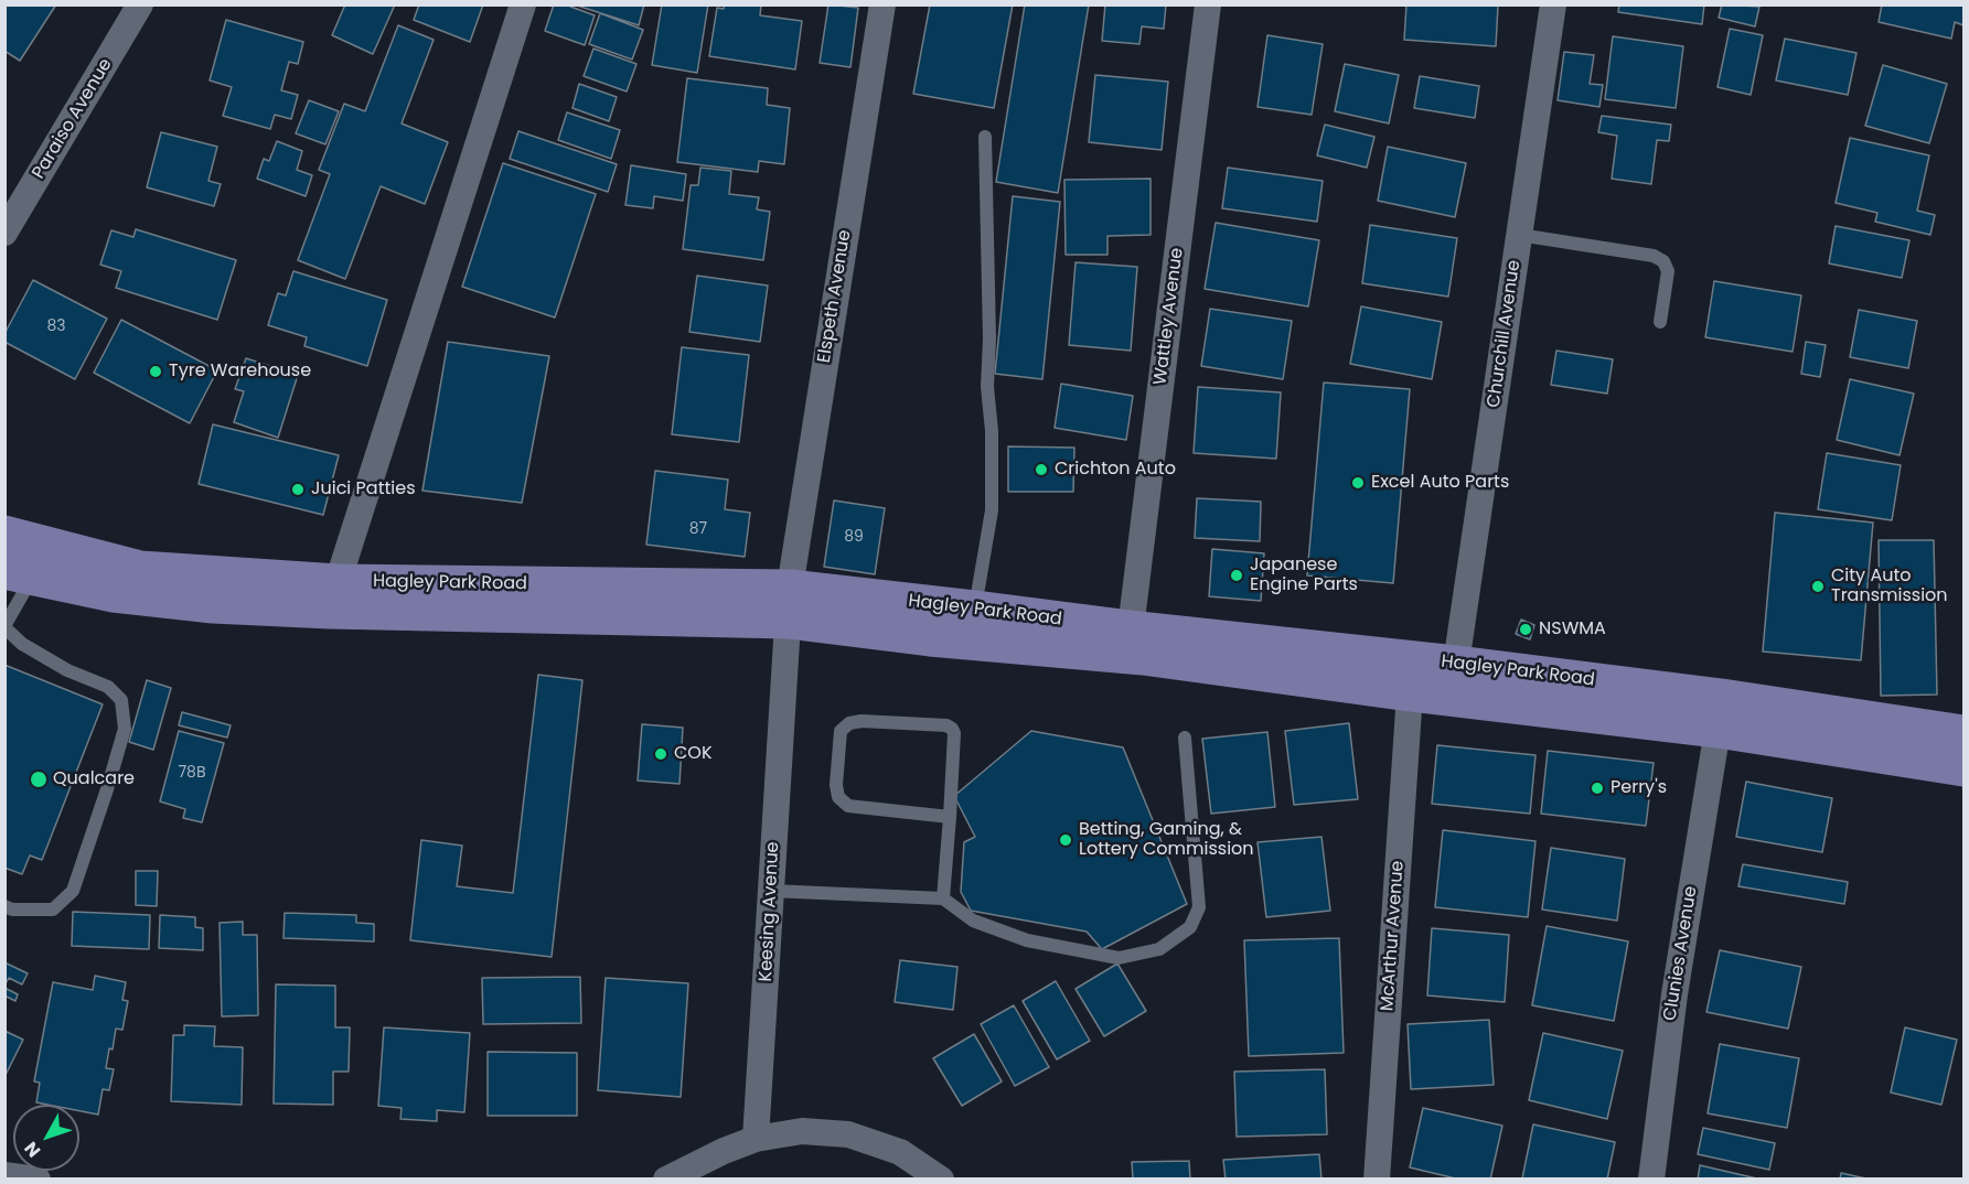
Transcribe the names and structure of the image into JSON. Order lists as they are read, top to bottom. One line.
{"streets":{"main road":["Hagley Park Road"],"street":["Paraiso Avenue","Elspeth Avenue","Wattley Avenue","Churchill Avenue","Keesing Avenue","McArthur Avenue","Clunies Avenue"]},"crossings":[["Elspeth Avenue","Hagley Park Road"],["Elspeth Avenue","Keesing Avenue"],["Wattley Avenue","Hagley Park Road"],["Churchill Avenue","Hagley Park Road"],["Hagley Park Road","Keesing Avenue"],["Hagley Park Road","McArthur Avenue"],["Hagley Park Road","Clunies Avenue"]],"places":["Tyre Warehouse","Crichton Auto","Excel Auto Parts","Juici Patties","Japanese Engine Parts","City Auto Transmission","NSWMA","COK","Qualcare","Perry's","Betting, Gaming, & Lottery Commission"],"house_numbers":["83","87","89","78B"],"north":"bottom left"}
